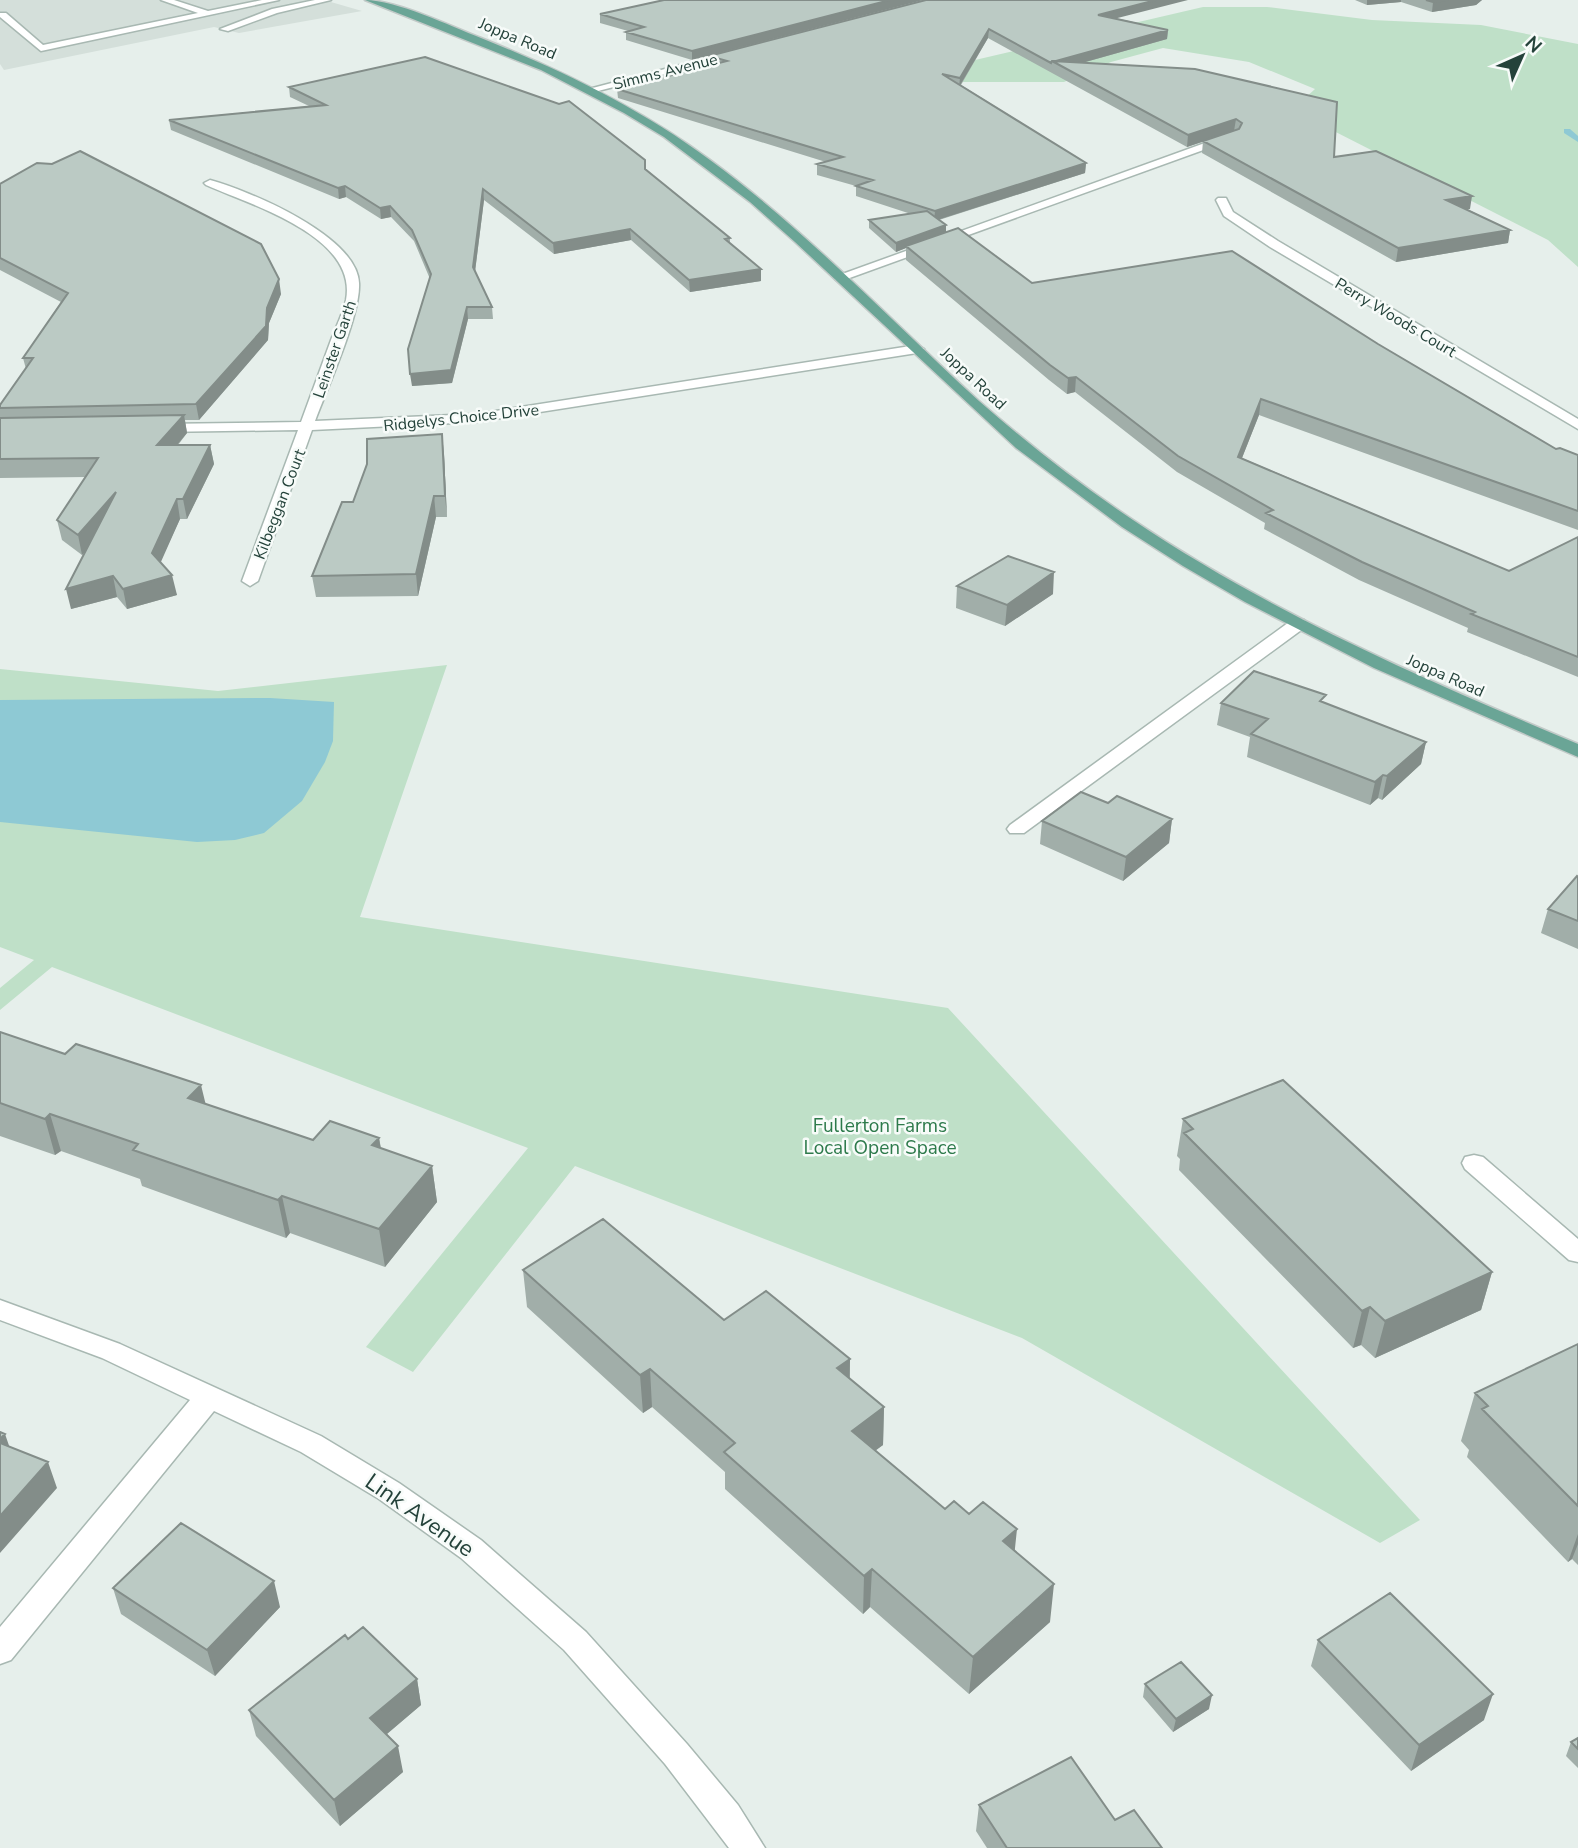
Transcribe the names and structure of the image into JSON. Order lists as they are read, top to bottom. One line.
{"streets":{"main road":["Joppa Road"],"street":["Simms Avenue","Perry Woods Court","Leinster Garth","Ridgelys Choice Drive","Kilbeggan Court","Link Avenue"]},"crossings":[["Joppa Road","Simms Avenue"],["Joppa Road","Ridgelys Choice Drive"],["Leinster Garth","Ridgelys Choice Drive"],["Leinster Garth","Kilbeggan Court"],["Ridgelys Choice Drive","Kilbeggan Court"]],"parks":["Fullerton Farms Local Open Space"],"north":"top right"}
